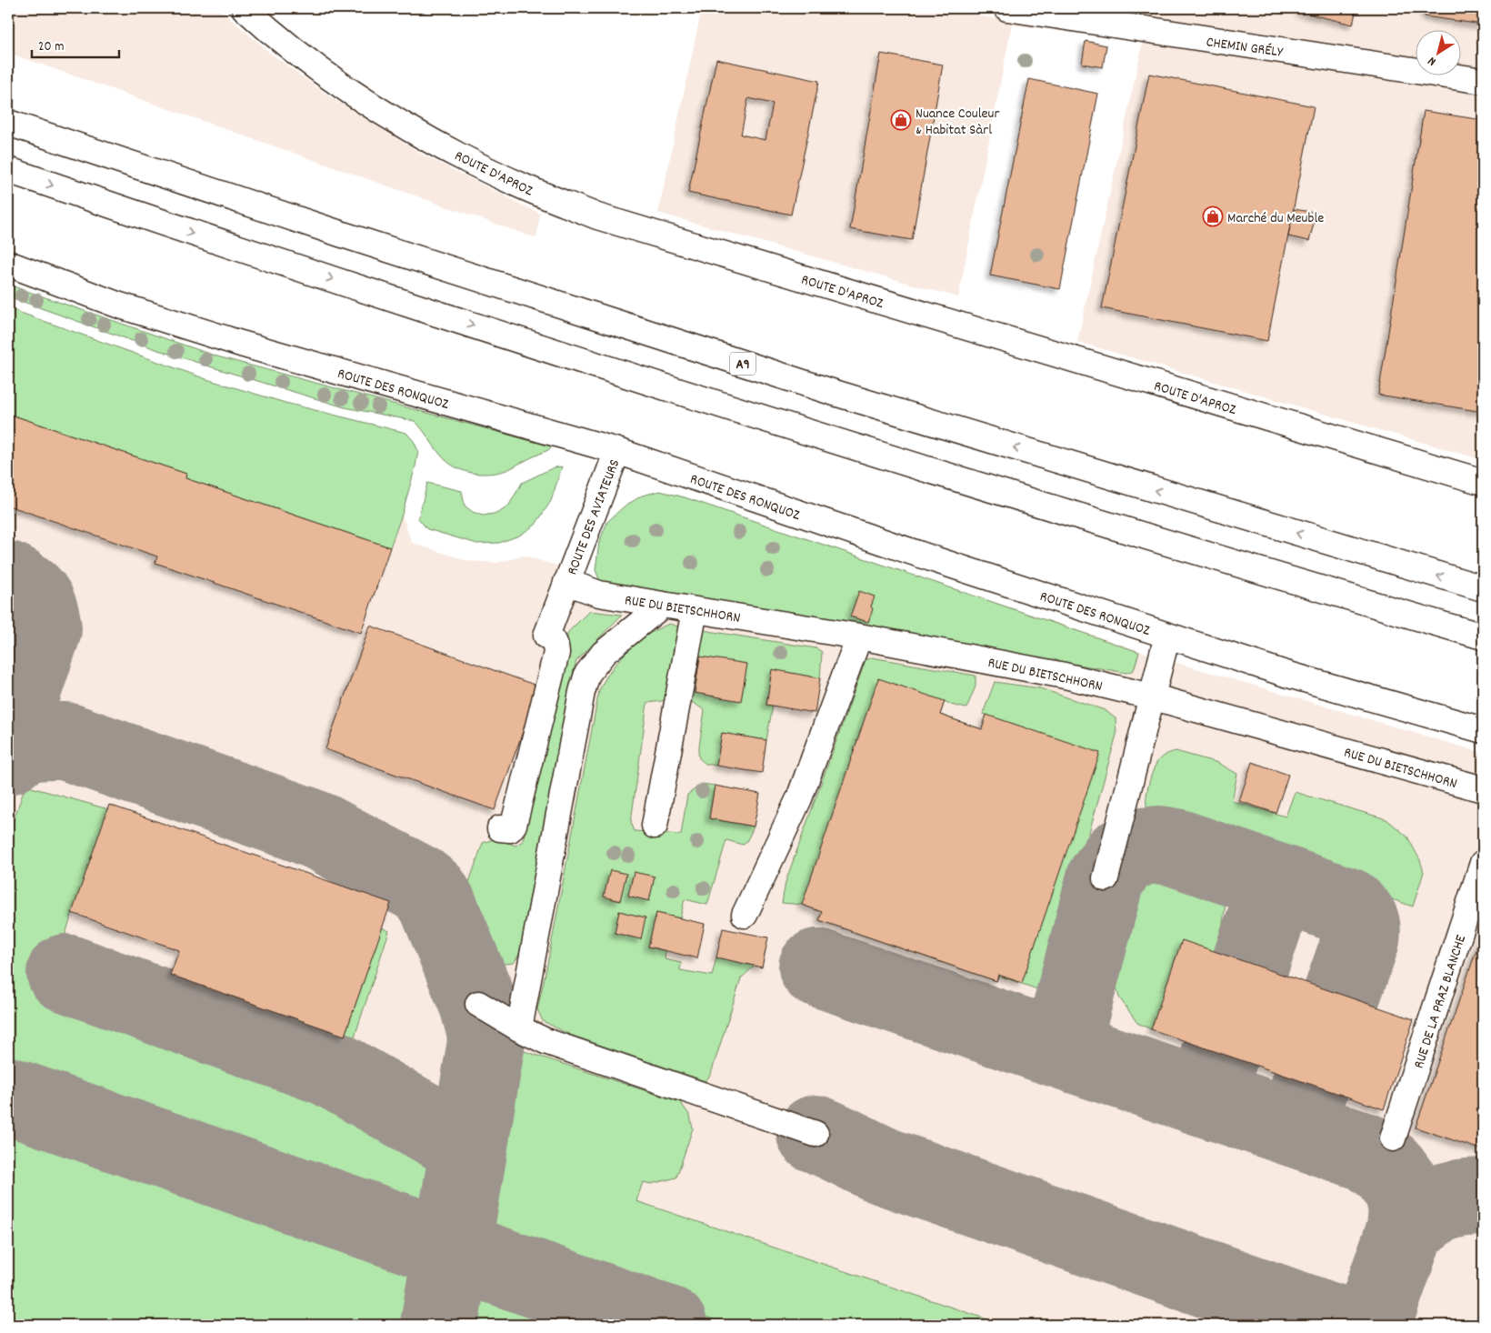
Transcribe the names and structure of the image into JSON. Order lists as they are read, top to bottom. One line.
{"streets":{"main road":["CHEMIN GRÉLY","ROUTE D'APROZ","A9","ROUTE DES RONQUOZ","ROUTE DES AVIATEURS","RUE DU BIETSCHHORN","RUE DE LA PRAZ BLANCHE"]},"crossings":[["ROUTE DES RONQUOZ","ROUTE DES AVIATEURS"],["ROUTE DES AVIATEURS","RUE DU BIETSCHHORN"]],"places":{"shop":["Nuance Couleur & Habitat Sàrl","Marché du Meuble"]},"scale_bar":"20 m","north":"bottom left"}
